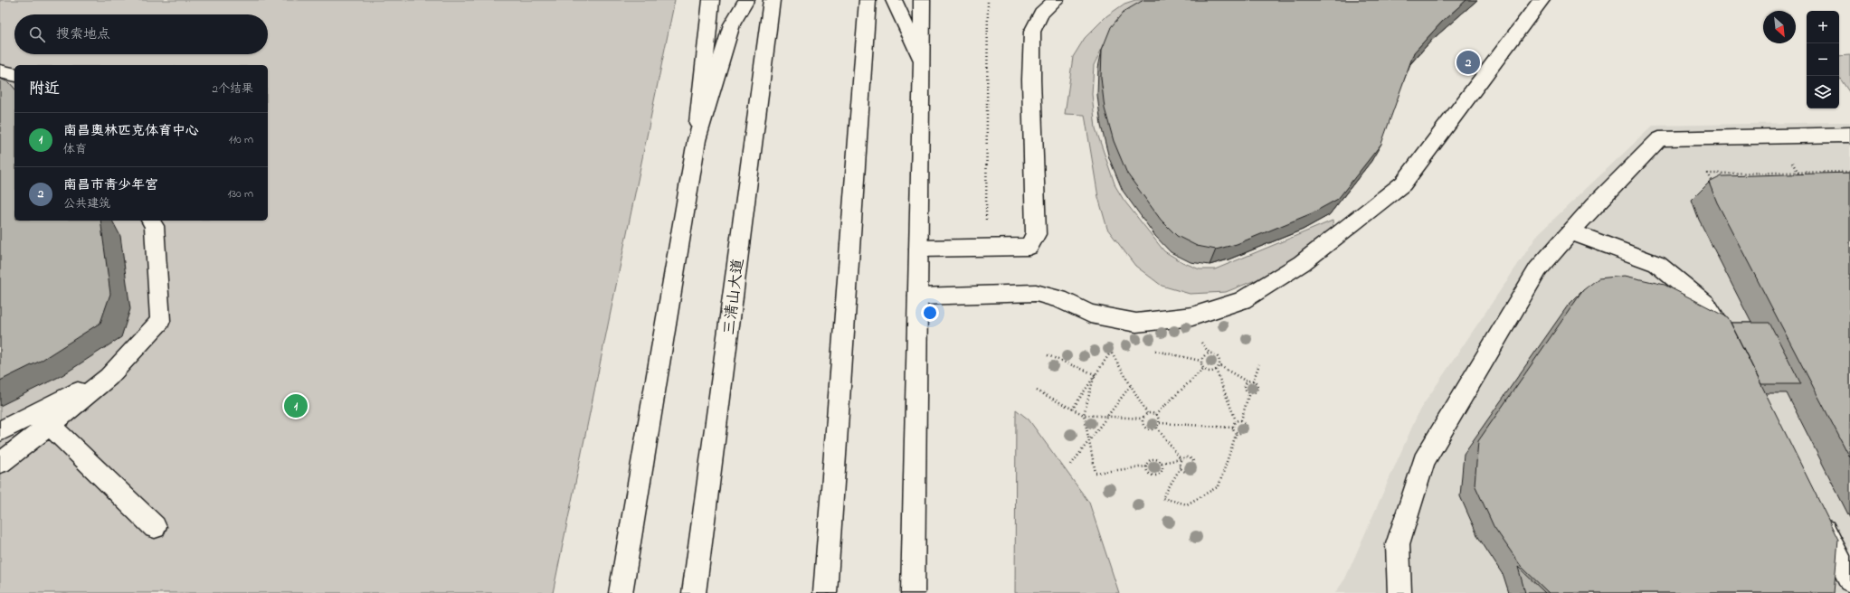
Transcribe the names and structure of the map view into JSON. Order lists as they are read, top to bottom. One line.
{"streets":{"main road":["三清山大道"]},"north":"bottom right","page":{"map_buttons":["+","−"],"search":"搜索地点","pins":["2","1"],"heading":["附近","2个结果"],"list":[{"mark":"1","name":"南昌奥林匹克体育中心","note":"体育","value":"110 m"},{"mark":"2","name":"南昌市青少年宫","note":"公共建筑","value":"130 m"}]}}
